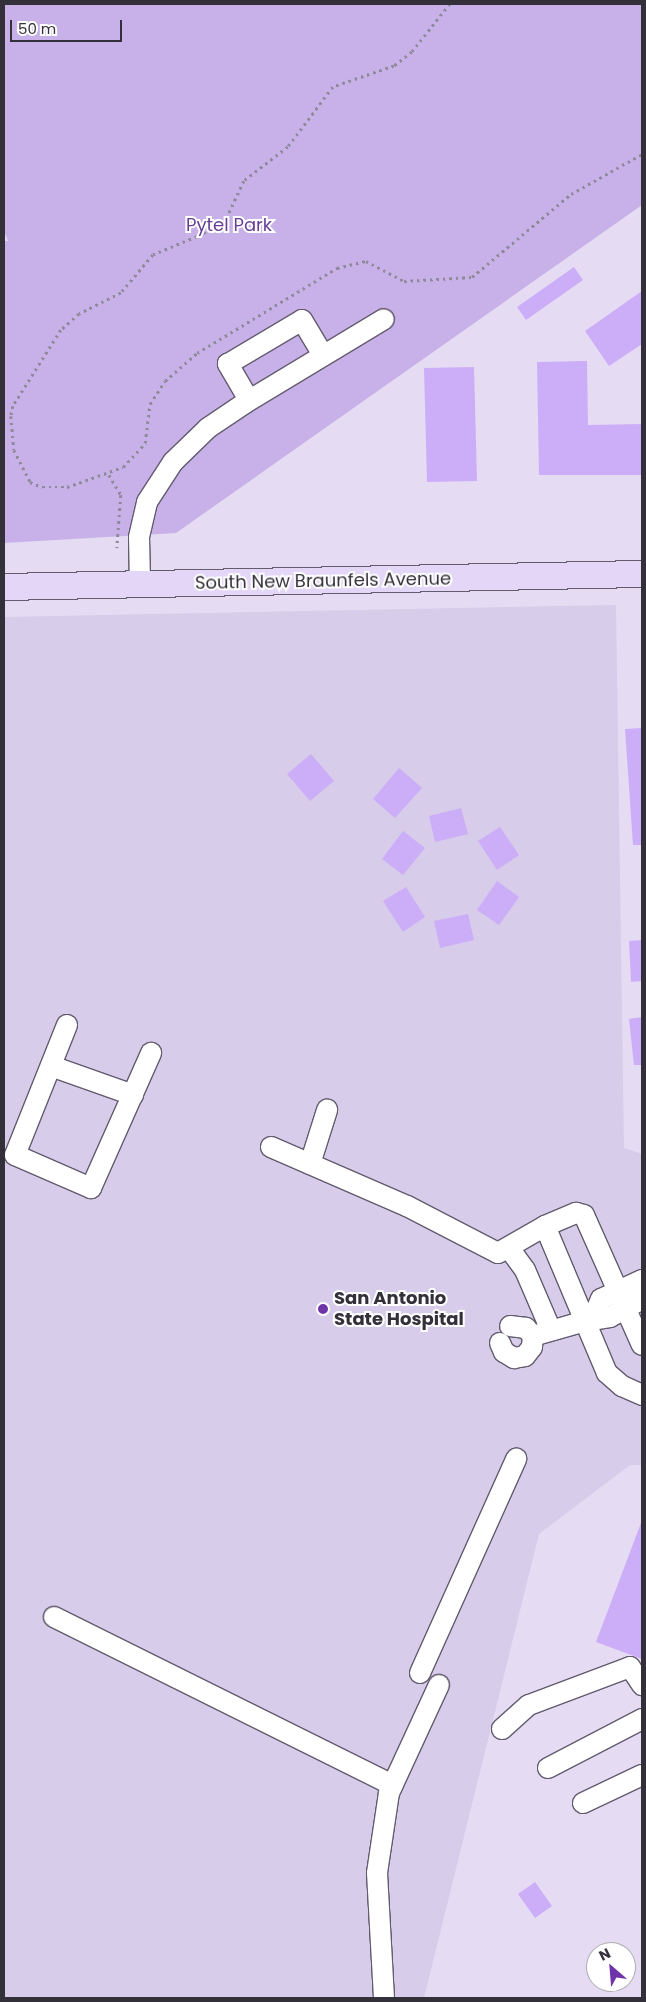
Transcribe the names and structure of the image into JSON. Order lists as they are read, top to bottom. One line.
{"streets":{"main road":["South New Braunfels Avenue"]},"parks":["Pytel Park"],"places":["San Antonio State Hospital"],"scale_bar":"50 m","north":"top left"}
